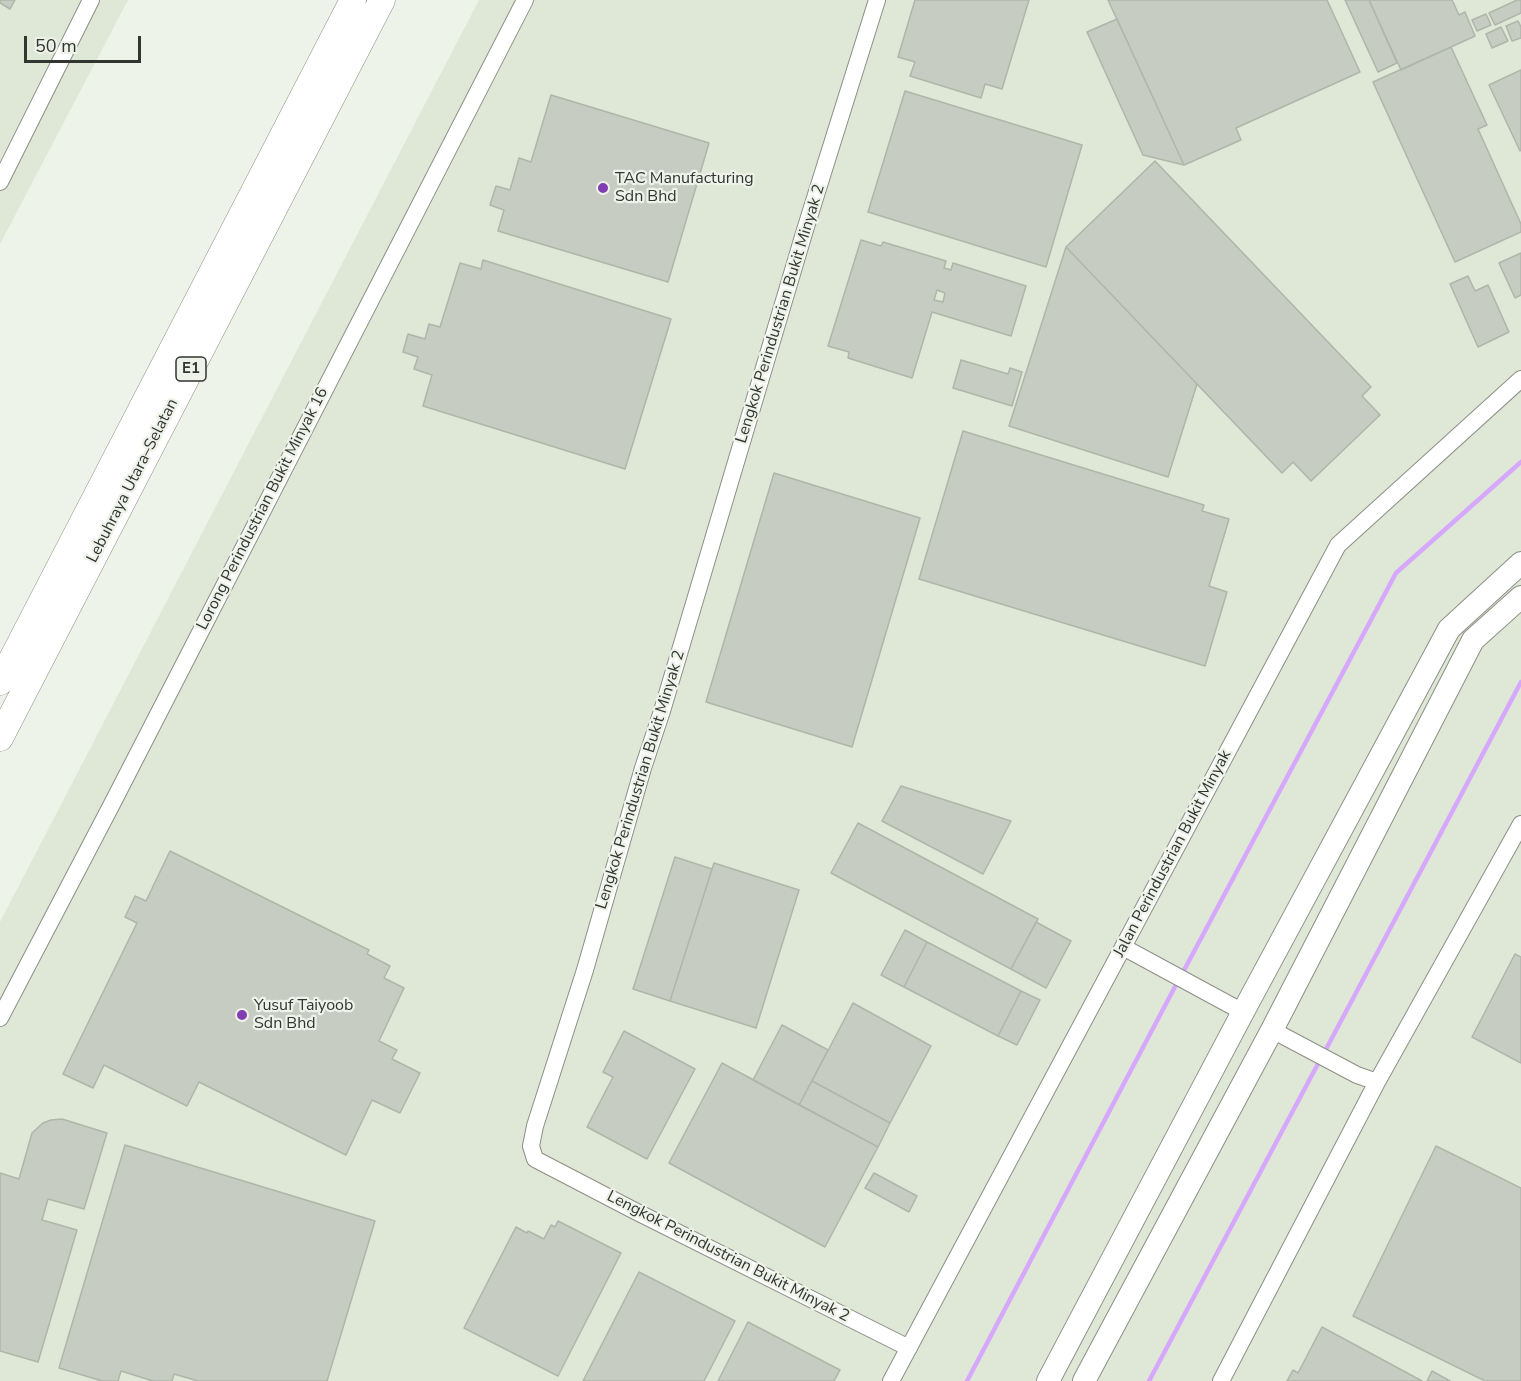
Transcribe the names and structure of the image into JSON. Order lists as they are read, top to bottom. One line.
{"streets":{"highway":["E1","Lebuhraya Utara–Selatan"],"street":["Lengkok Perindustrian Bukit Minyak 2","Lorong Perindustrian Bukit Minyak 16","Jalan Perindustrian Bukit Minyak"]},"crossings":[["Lengkok Perindustrian Bukit Minyak 2","Jalan Perindustrian Bukit Minyak"]],"places":["TAC Manufacturing Sdn Bhd","Yusuf Taiyoob Sdn Bhd"],"scale_bar":"50 m"}
